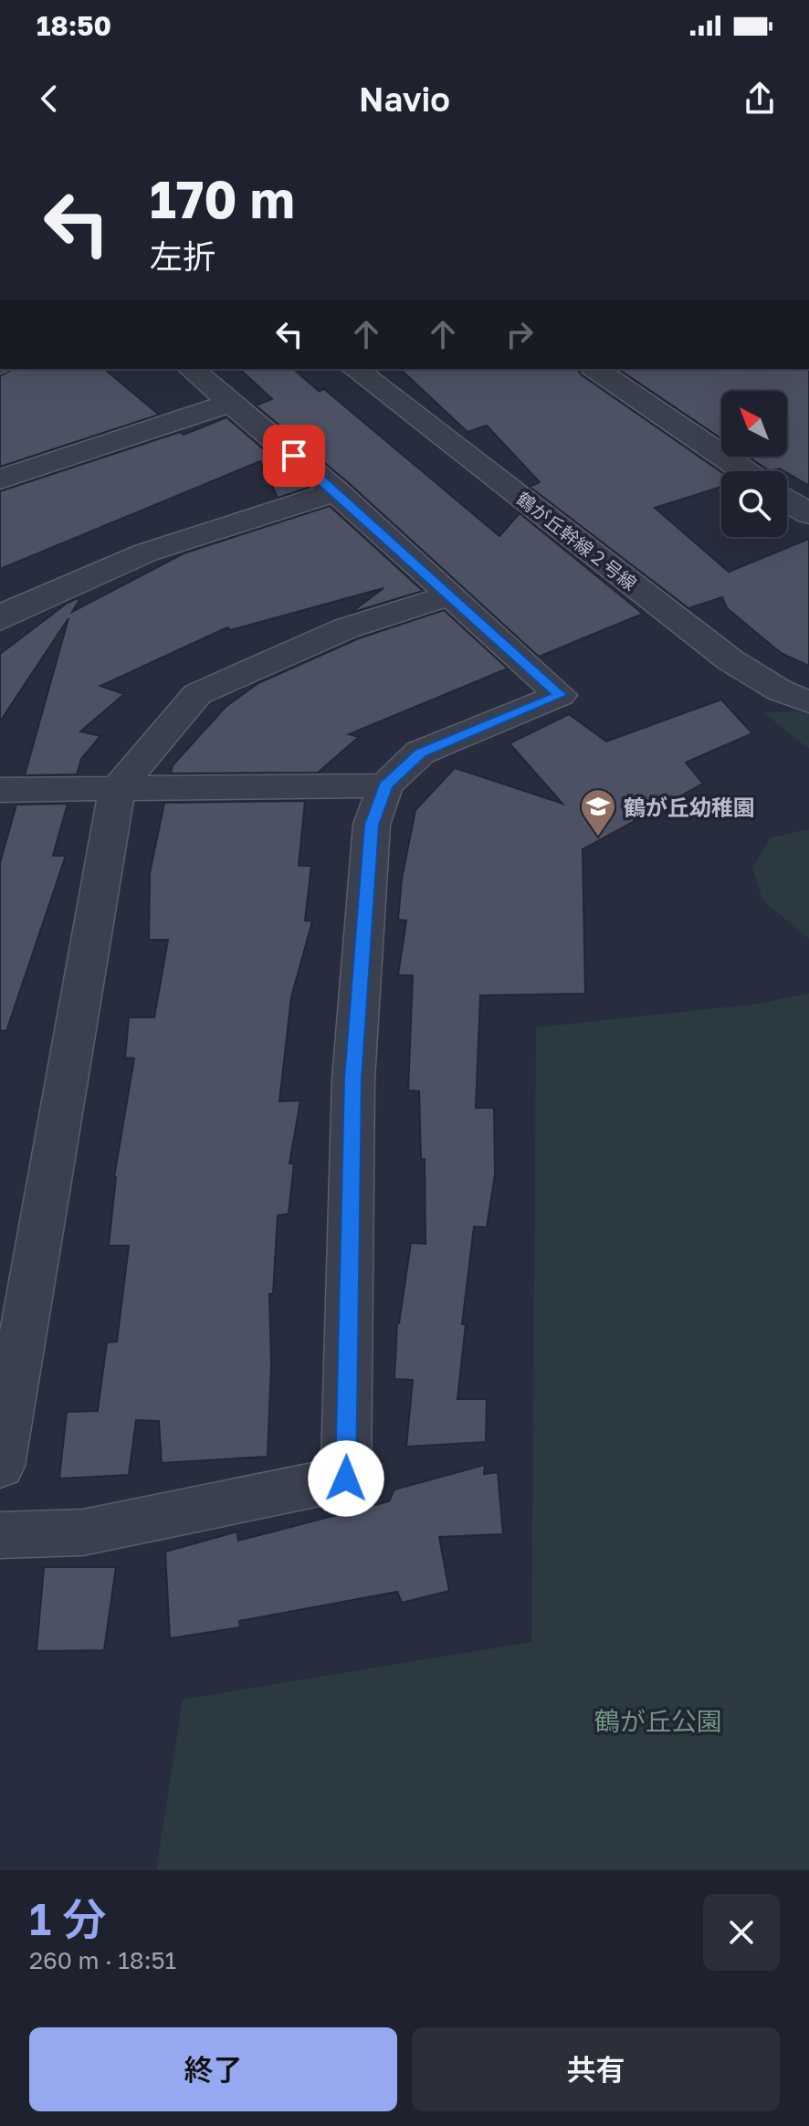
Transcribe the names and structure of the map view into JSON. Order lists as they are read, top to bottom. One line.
{"streets":{"street":["鶴が丘幹線２号線"]},"parks":["鶴が丘公園"],"places":{"school or university":["鶴が丘幼稚園"]},"north":"top left","page":{"status":"18:50","header":"Navio","turn":["170 m","左折"],"heading":["1 分","260 m · 18:51"],"buttons":["終了","共有"]}}
